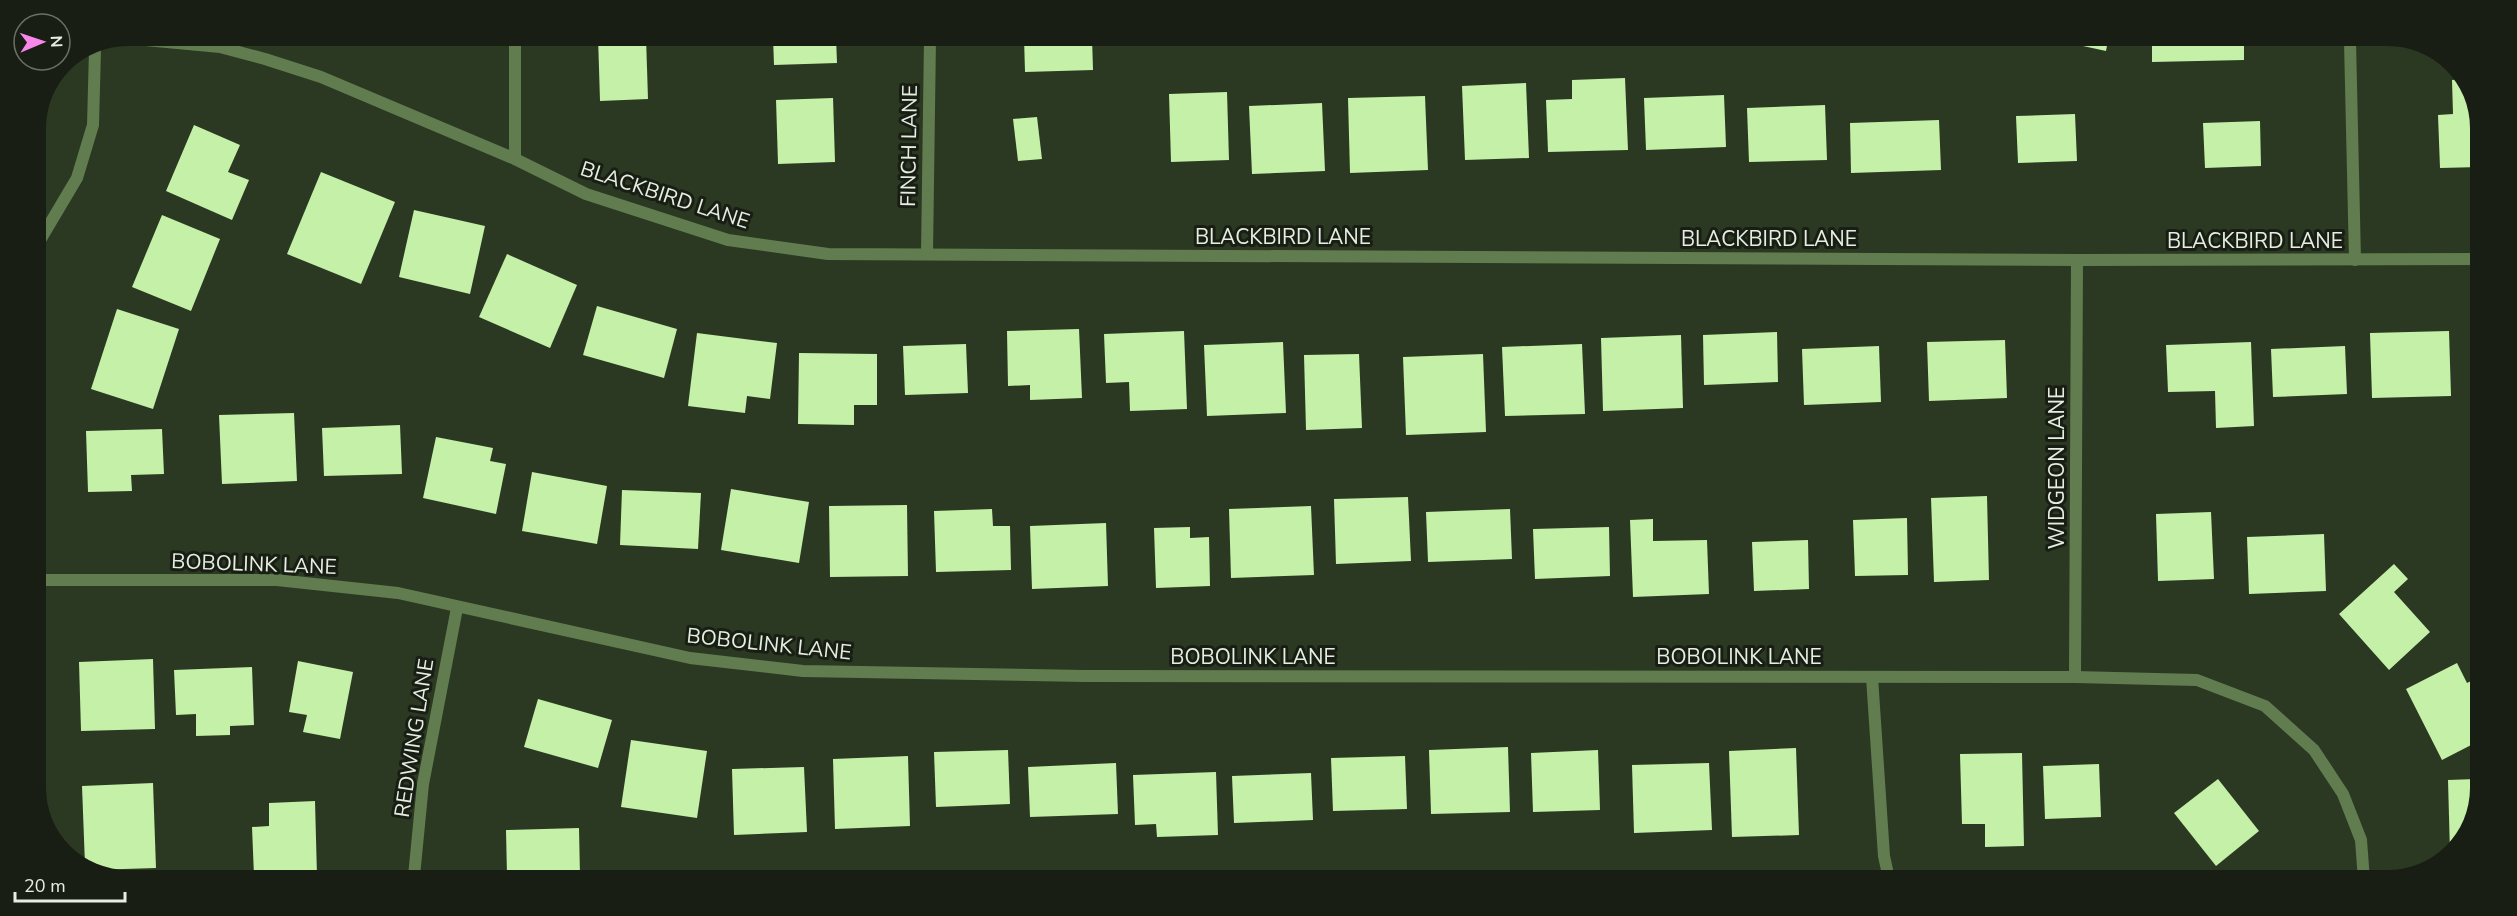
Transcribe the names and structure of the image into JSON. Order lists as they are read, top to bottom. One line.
{"streets":{"street":["FINCH LANE","BLACKBIRD LANE","WIDGEON LANE","BOBOLINK LANE","REDWING LANE"]},"crossings":[["FINCH LANE","BLACKBIRD LANE"],["BLACKBIRD LANE","WIDGEON LANE"],["WIDGEON LANE","BOBOLINK LANE"],["BOBOLINK LANE","REDWING LANE"]],"scale_bar":"20 m","north":"right"}
